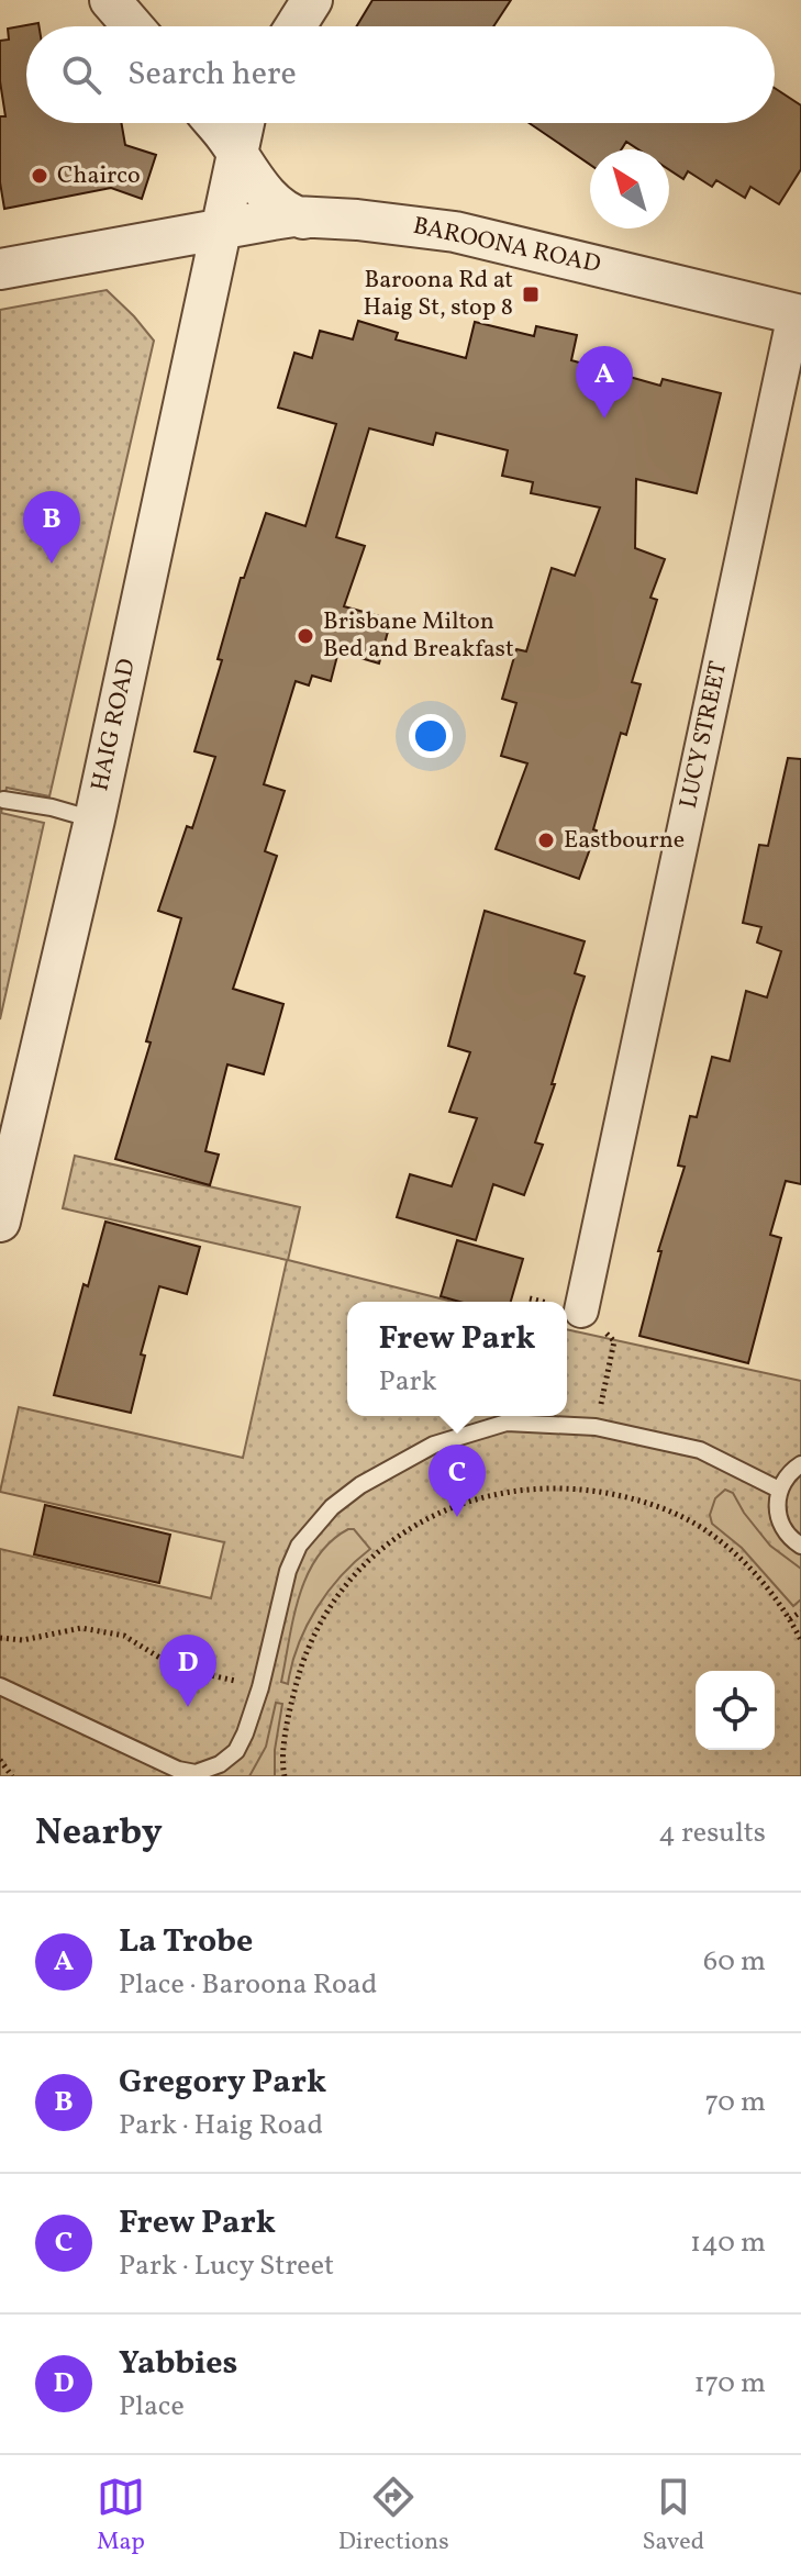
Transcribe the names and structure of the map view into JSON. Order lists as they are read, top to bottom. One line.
{"streets":{"street":["BAROONA ROAD","HAIG ROAD","LUCY STREET"]},"crossings":[["BAROONA ROAD","HAIG ROAD"],["BAROONA ROAD","LUCY STREET"]],"places":{"other":["Chairco","Brisbane Milton Bed and Breakfast","Eastbourne"],"transit":["Baroona Rd at Haig St, stop 8"]},"north":"top left","page":{"search":"Search here","pins":["A","B","C","D"],"popup":["Frew Park","Park"],"heading":["Nearby","4 results"],"list":[{"mark":"A","name":"La Trobe","note":"Place · Baroona Road","value":"60 m"},{"mark":"B","name":"Gregory Park","note":"Park · Haig Road","value":"70 m"},{"mark":"C","name":"Frew Park","note":"Park · Lucy Street","value":"140 m"},{"mark":"D","name":"Yabbies","note":"Place","value":"170 m"}],"nav":["Map","Directions","Saved"]}}
